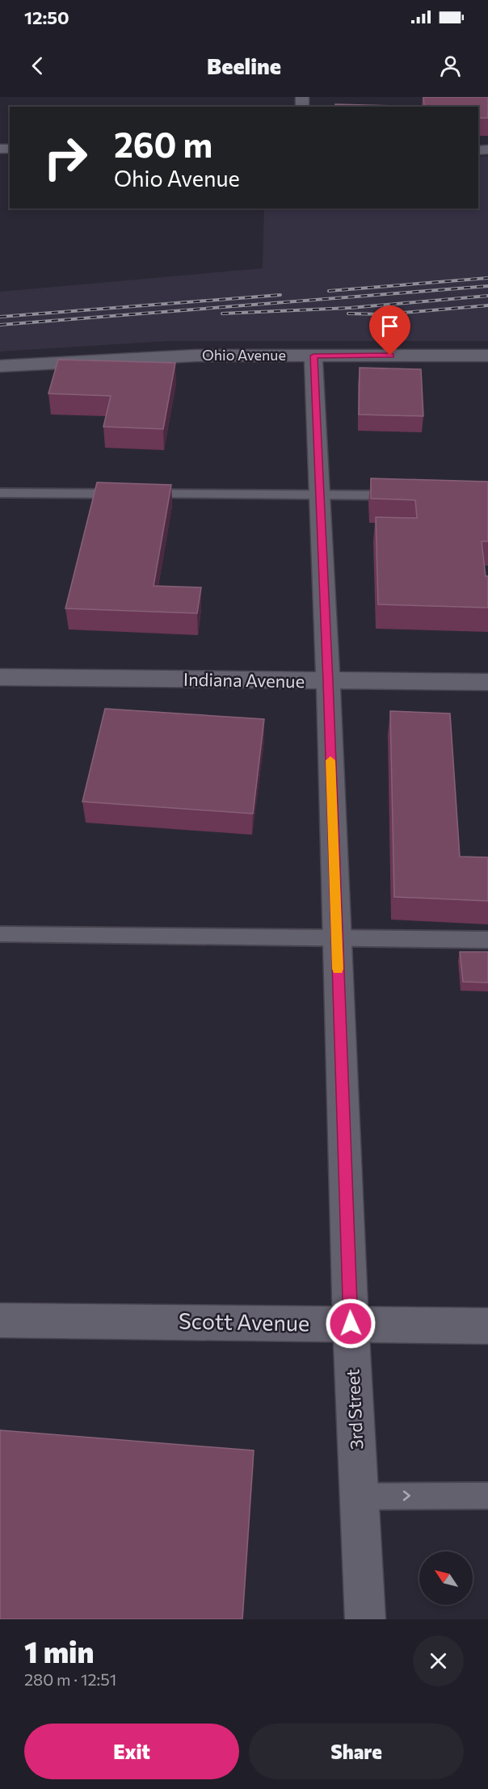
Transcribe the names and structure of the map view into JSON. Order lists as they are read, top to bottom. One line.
{"streets":{"street":["Ohio Avenue","Indiana Avenue","Scott Avenue","3rd Street"]},"crossings":[["Ohio Avenue","3rd Street"],["Indiana Avenue","3rd Street"],["Scott Avenue","3rd Street"]],"north":"top left","page":{"status":"12:50","header":"Beeline","turn":["260 m","Ohio Avenue"],"heading":["1 min","280 m · 12:51"],"buttons":["Exit","Share"]}}
